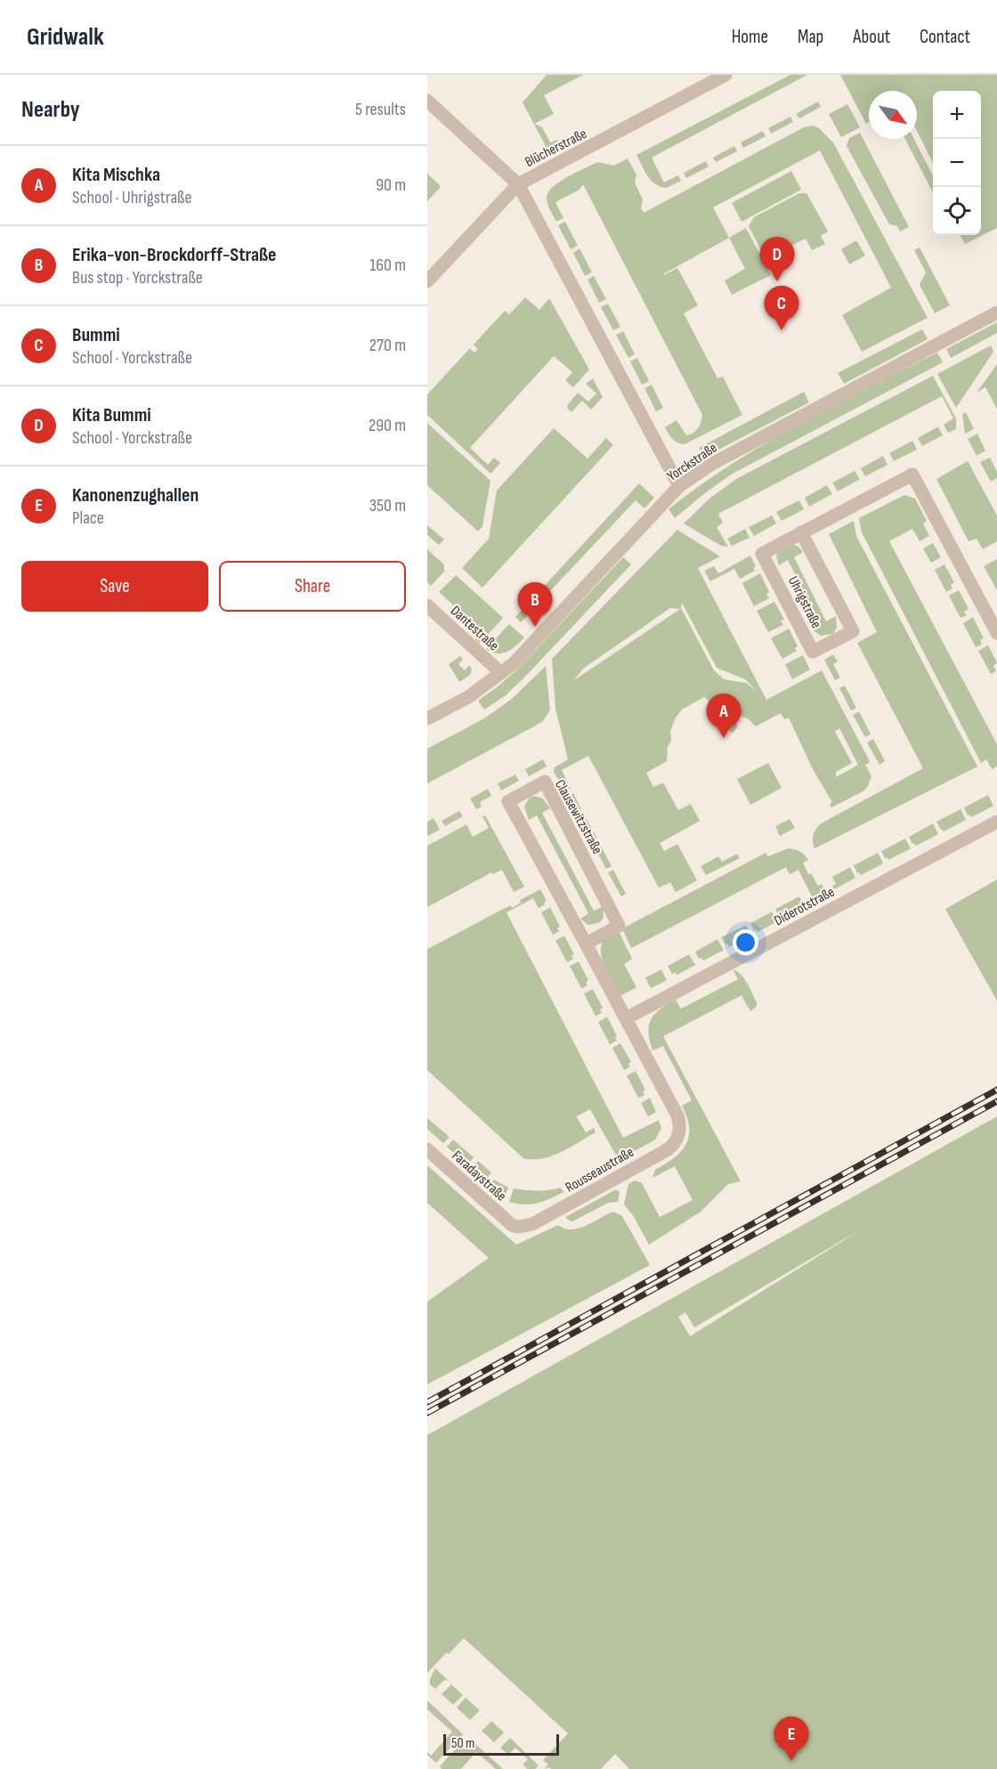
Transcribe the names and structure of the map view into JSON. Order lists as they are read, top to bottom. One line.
{"streets":{"street":["Blücherstraße","Yorckstraße","Uhrigstraße","Dantestraße","Clausewitzstraße","Diderotstraße","Rousseaustraße","Faradaystraße"]},"crossings":[["Yorckstraße","Dantestraße"],["Clausewitzstraße","Diderotstraße"],["Clausewitzstraße","Rousseaustraße"],["Rousseaustraße","Faradaystraße"]],"scale_bar":"50 m","north":"bottom right","page":{"header":"Gridwalk","nav":["Home","Map","About","Contact"],"heading":["Nearby","5 results"],"map_buttons":["+","−"],"list":[{"mark":"A","name":"Kita Mischka","note":"School · Uhrigstraße","value":"90 m"},{"mark":"B","name":"Erika-von-Brockdorff-Straße","note":"Bus stop · Yorckstraße","value":"160 m"},{"mark":"C","name":"Bummi","note":"School · Yorckstraße","value":"270 m"},{"mark":"D","name":"Kita Bummi","note":"School · Yorckstraße","value":"290 m"},{"mark":"E","name":"Kanonenzughallen","note":"Place","value":"350 m"}],"pins":["D","C","B","A","E"],"buttons":["Save","Share"],"scale":"50 m"}}
